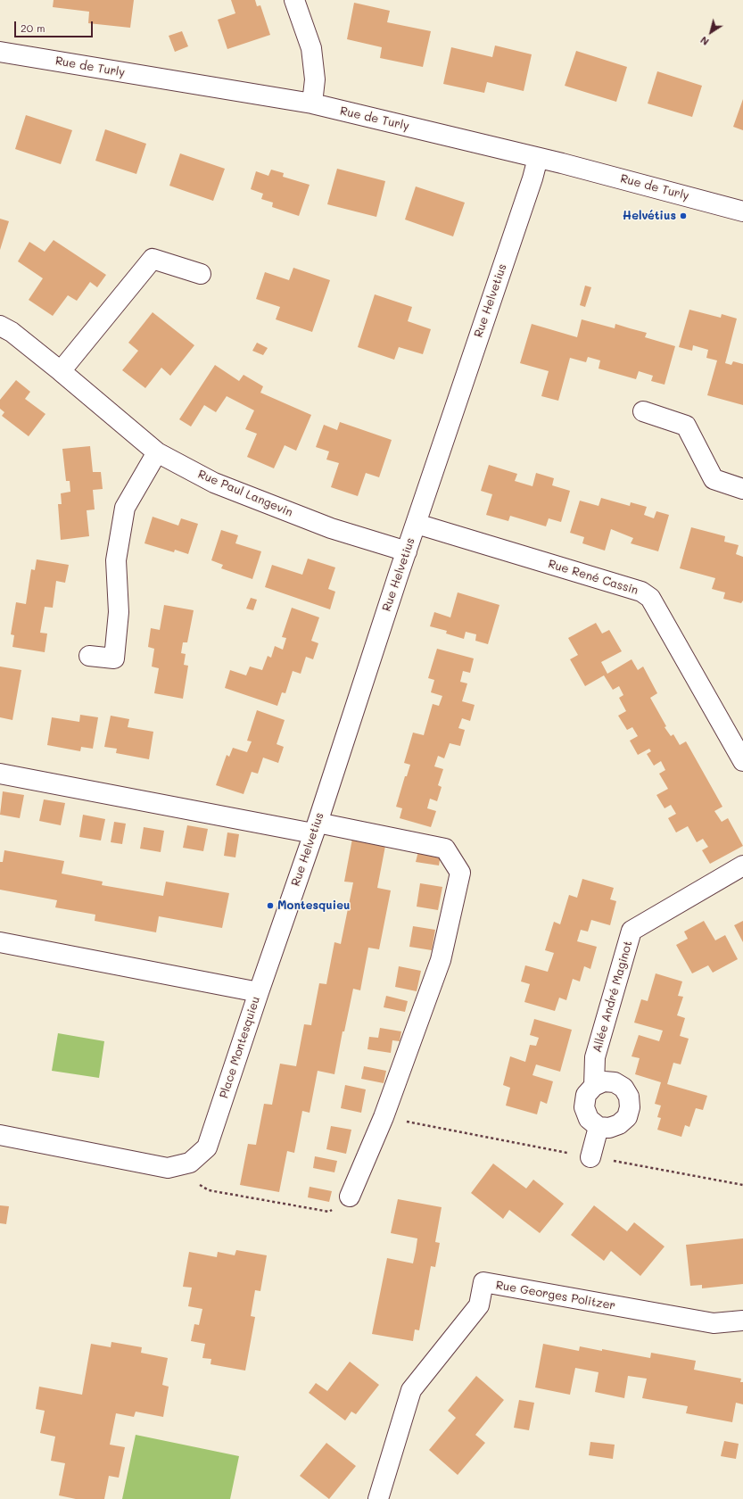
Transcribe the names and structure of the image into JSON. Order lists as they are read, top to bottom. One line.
{"streets":{"street":["Rue de Turly","Rue Helvetius","Rue Paul Langevin","Rue René Cassin","Allée André Maginot","Place Montesquieu","Rue Georges Politzer"]},"crossings":[["Rue de Turly","Rue Helvetius"],["Rue Helvetius","Rue Paul Langevin"],["Rue Helvetius","Rue René Cassin"],["Rue Helvetius","Place Montesquieu"]],"places":["Helvétius","Montesquieu"],"scale_bar":"20 m","north":"bottom left"}
